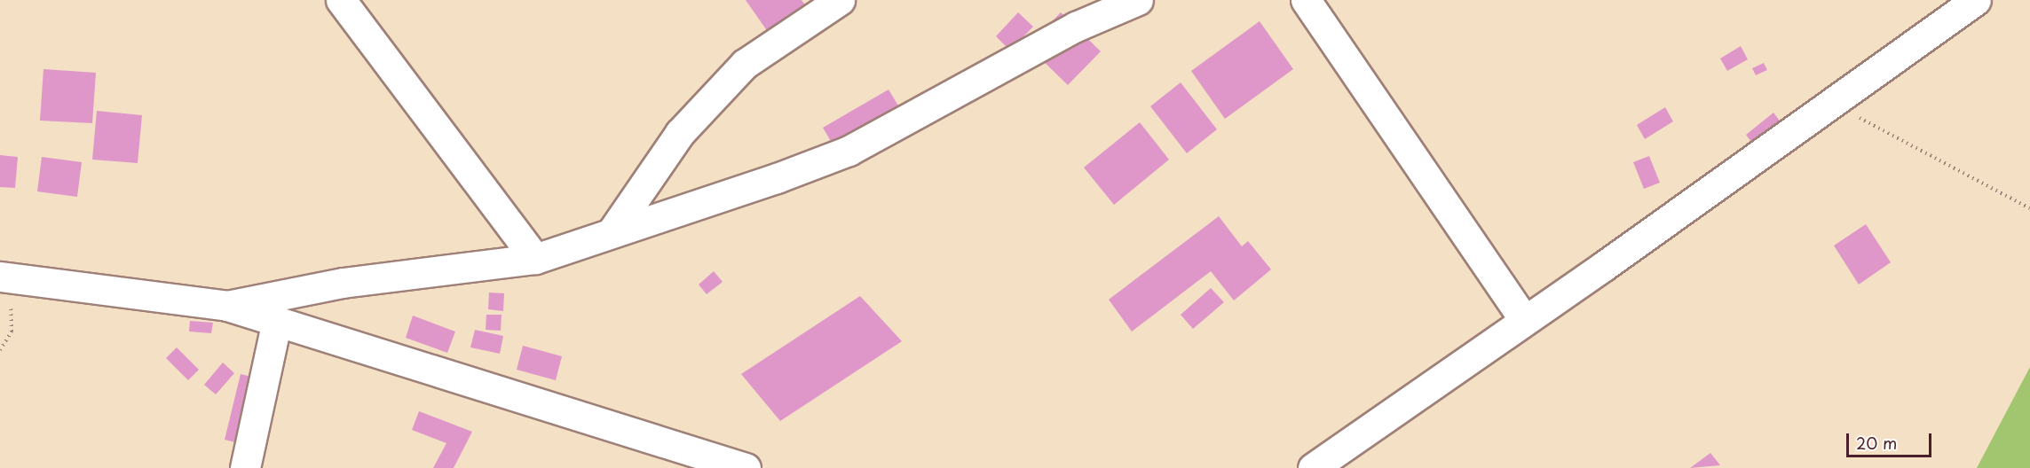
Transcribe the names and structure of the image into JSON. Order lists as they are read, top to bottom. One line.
{"scale_bar":"20 m"}
